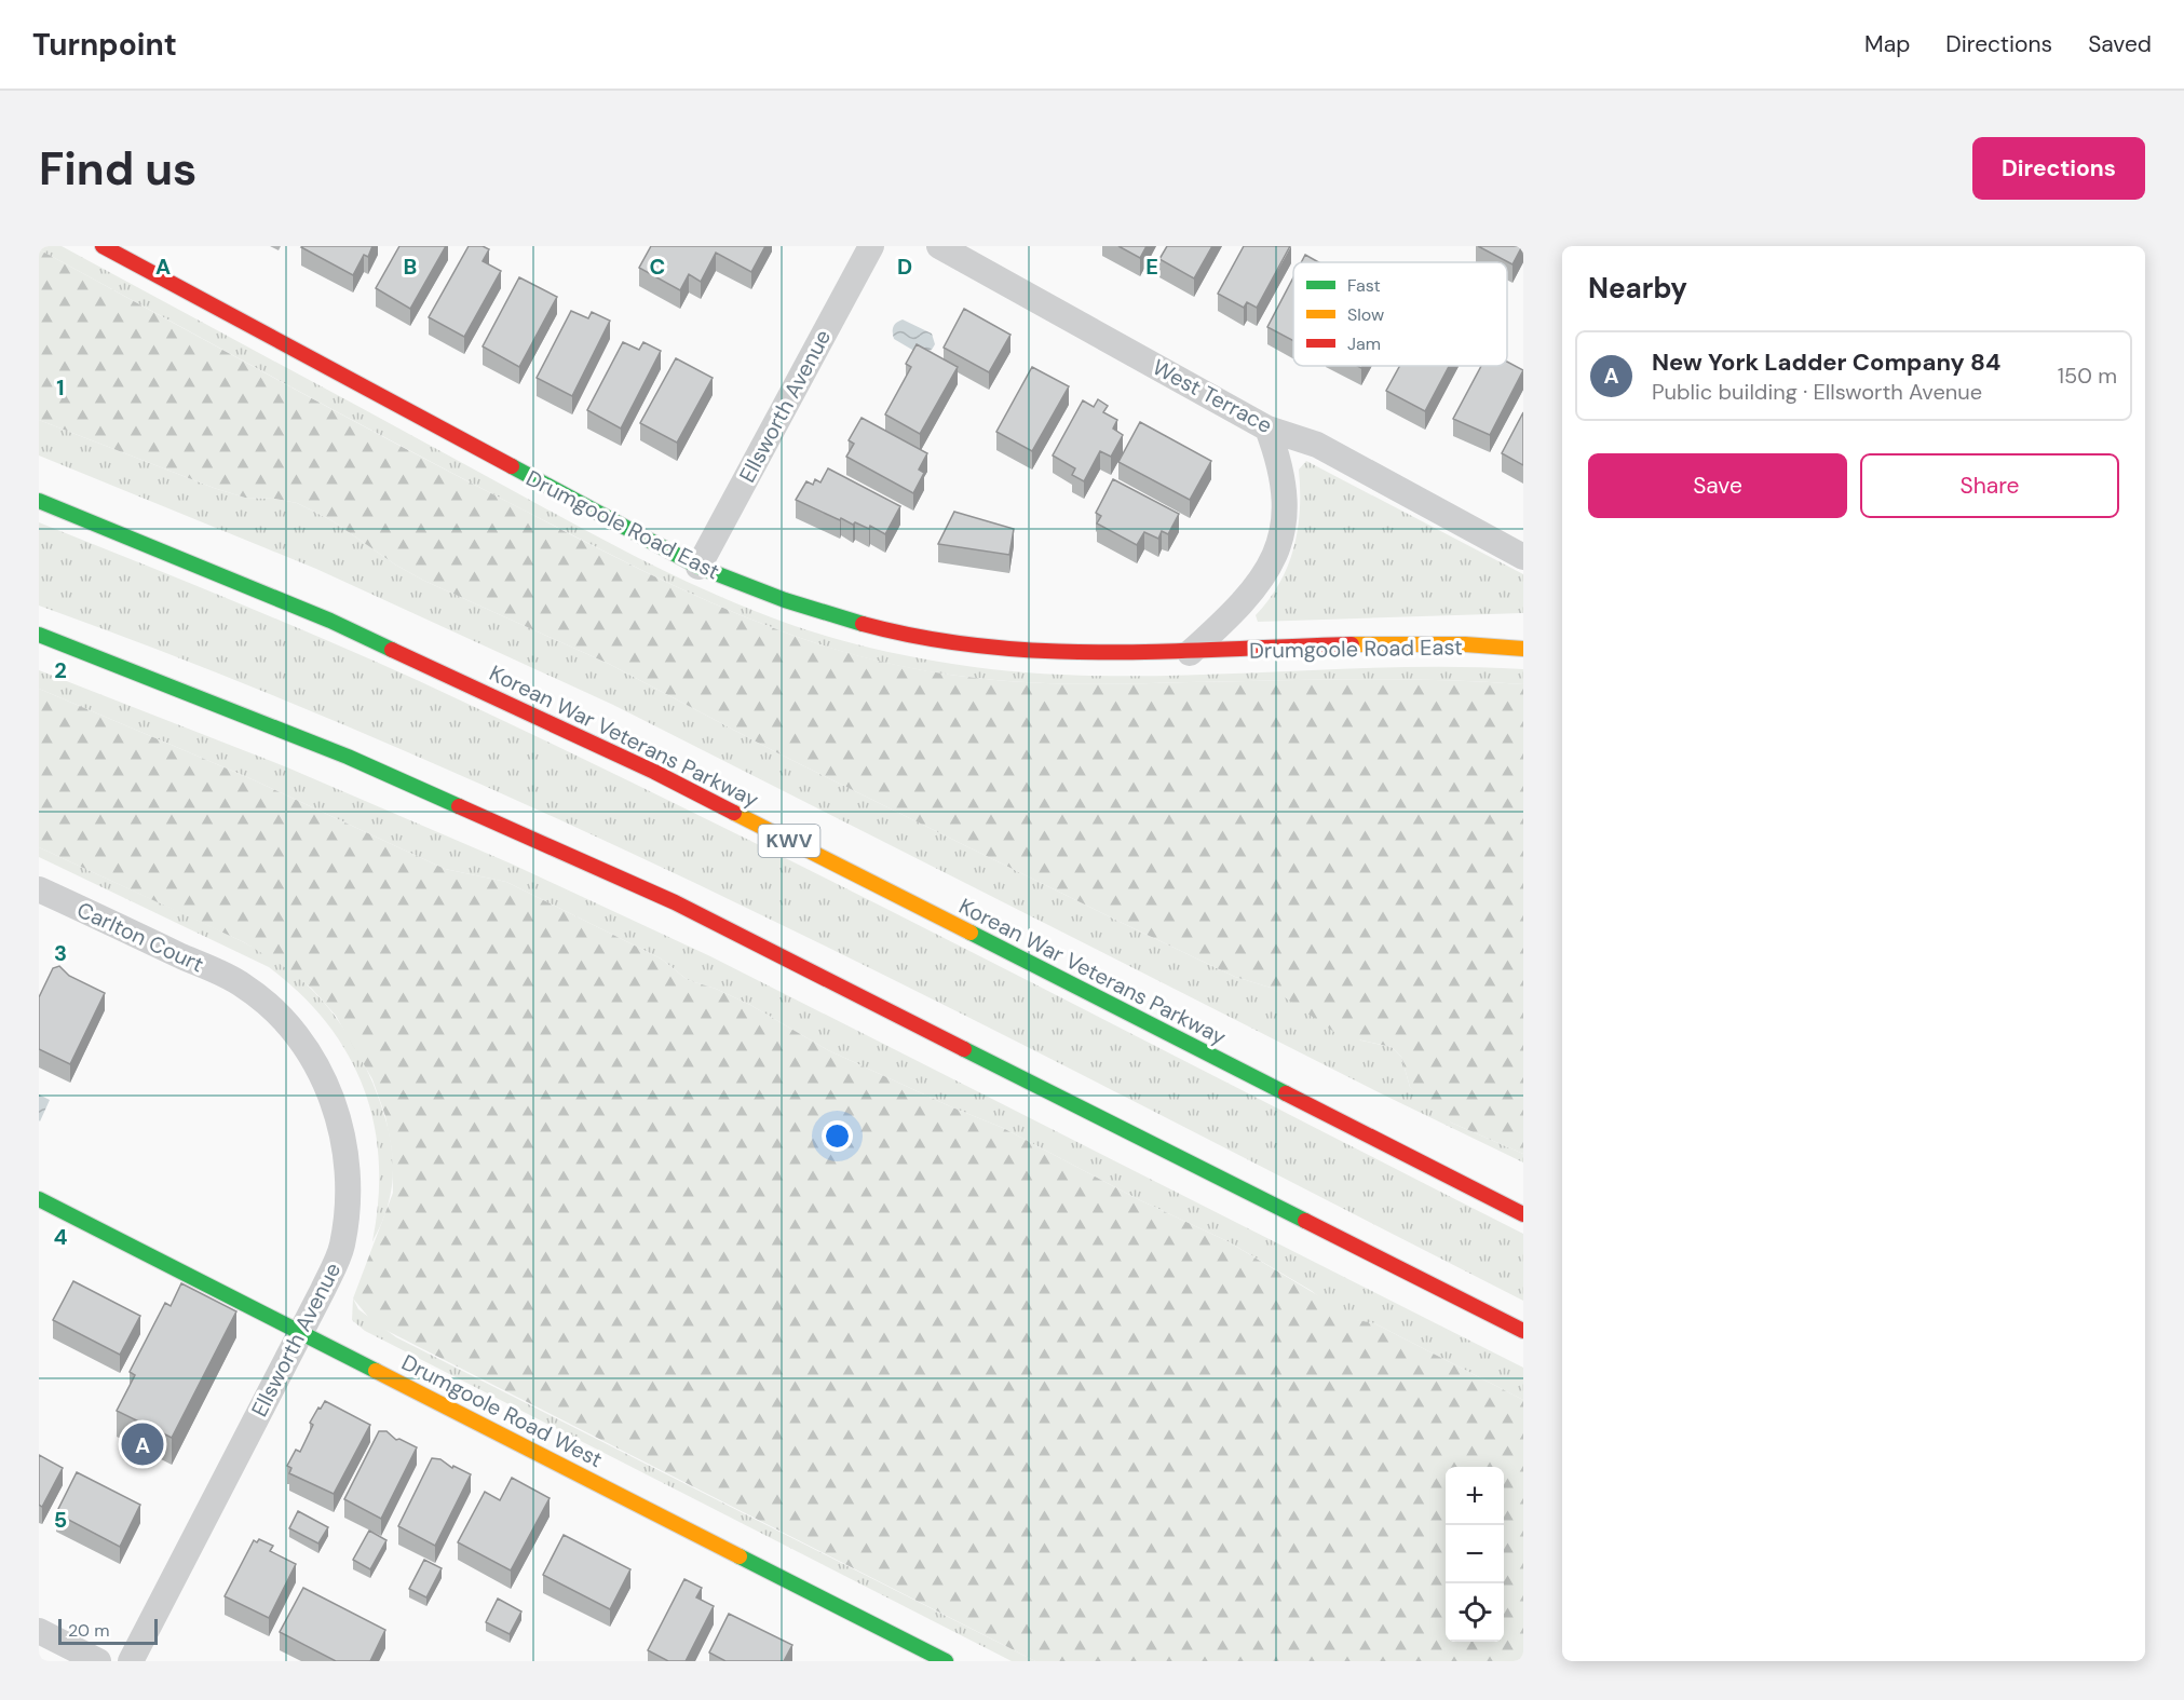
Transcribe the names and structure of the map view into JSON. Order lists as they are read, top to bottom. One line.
{"streets":{"main road":["Drumgoole Road East","Korean War Veterans Parkway","KWV","Drumgoole Road West"],"street":["West Terrace","Ellsworth Avenue","Carlton Court"]},"crossings":[["West Terrace","Drumgoole Road East"],["Ellsworth Avenue","Drumgoole Road East"],["Ellsworth Avenue","Carlton Court"],["Ellsworth Avenue","Drumgoole Road West"]],"legend":["Fast","Slow","Jam"],"scale_bar":"20 m","page":{"header":"Turnpoint","nav":["Map","Directions","Saved"],"buttons":["Directions",["Save","Share"]],"title":"Find us","heading":"Nearby","list":[{"mark":"A","name":"New York Ladder Company 84","note":"Public building · Ellsworth Avenue","value":"150 m"}],"pins":"A","map_buttons":["+","−"],"scale":"20 m"},"grid":{"columns":["A","B","C","D","E"],"rows":["1","2","3","4","5"]}}
